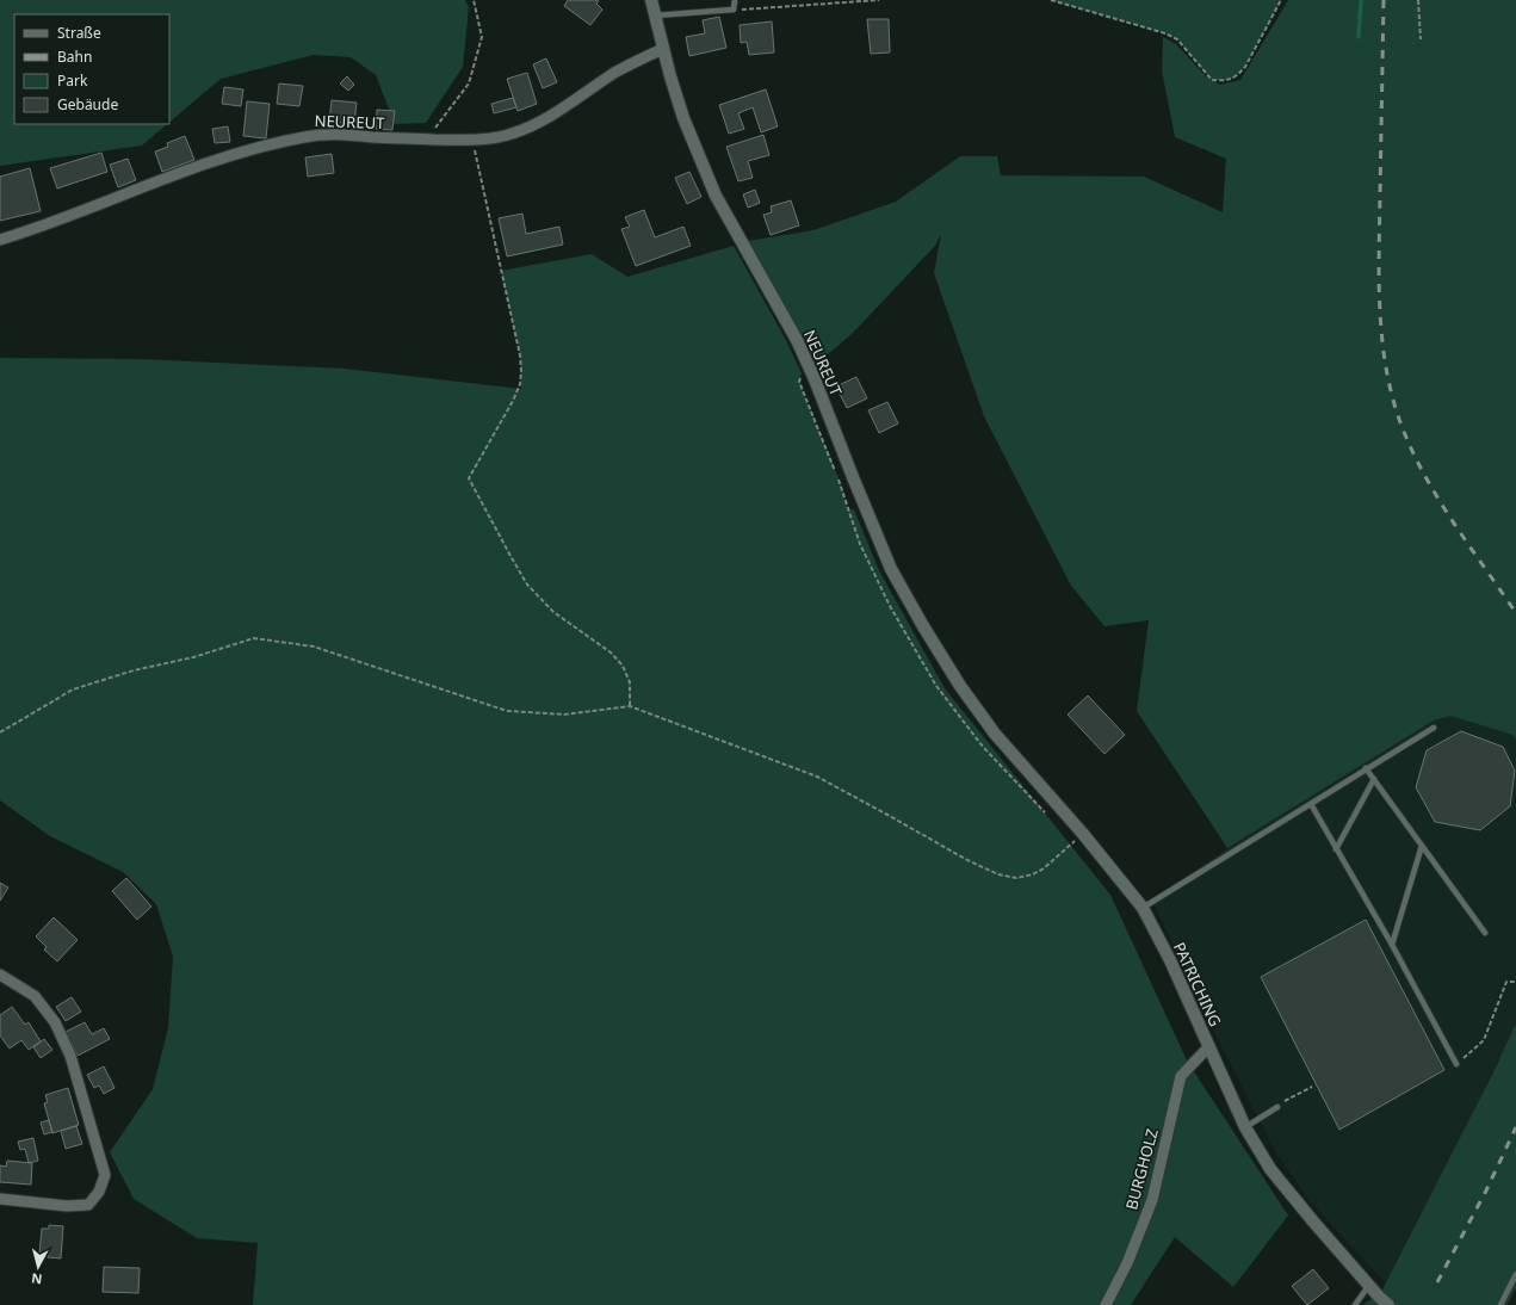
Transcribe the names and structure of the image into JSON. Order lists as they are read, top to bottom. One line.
{"streets":{"street":["NEUREUT","PATRICHING","BURGHOLZ"]},"crossings":[["NEUREUT","PATRICHING"],["PATRICHING","BURGHOLZ"]],"legend":["Straße","Bahn","Park","Gebäude"],"north":"bottom"}
